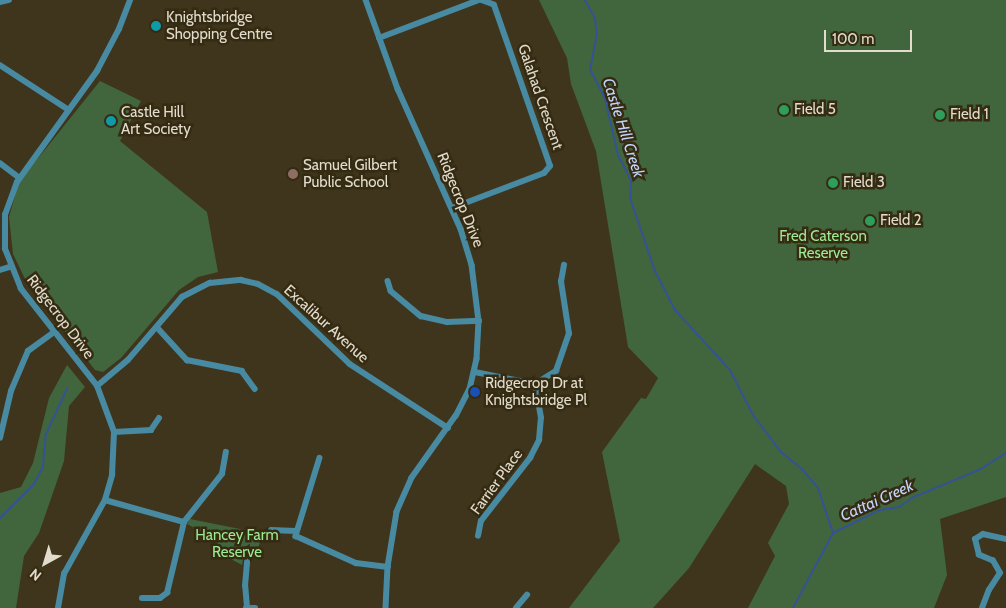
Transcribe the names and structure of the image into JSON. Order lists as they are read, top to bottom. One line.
{"streets":{"street":["Galahad Crescent","Ridgecrop Drive","Excalibur Avenue","Farrier Place"]},"crossings":[["Galahad Crescent","Ridgecrop Drive"],["Ridgecrop Drive","Excalibur Avenue"]],"water":["Castle Hill Creek","Cattai Creek"],"parks":["Fred Caterson Reserve","Hancey Farm Reserve"],"places":["Knightsbridge Shopping Centre","Field 5","Field 1","Castle Hill Art Society","Samuel Gilbert Public School","Field 3","Field 2","Ridgecrop Dr at Knightsbridge Pl"],"scale_bar":"100 m","north":"bottom left"}
